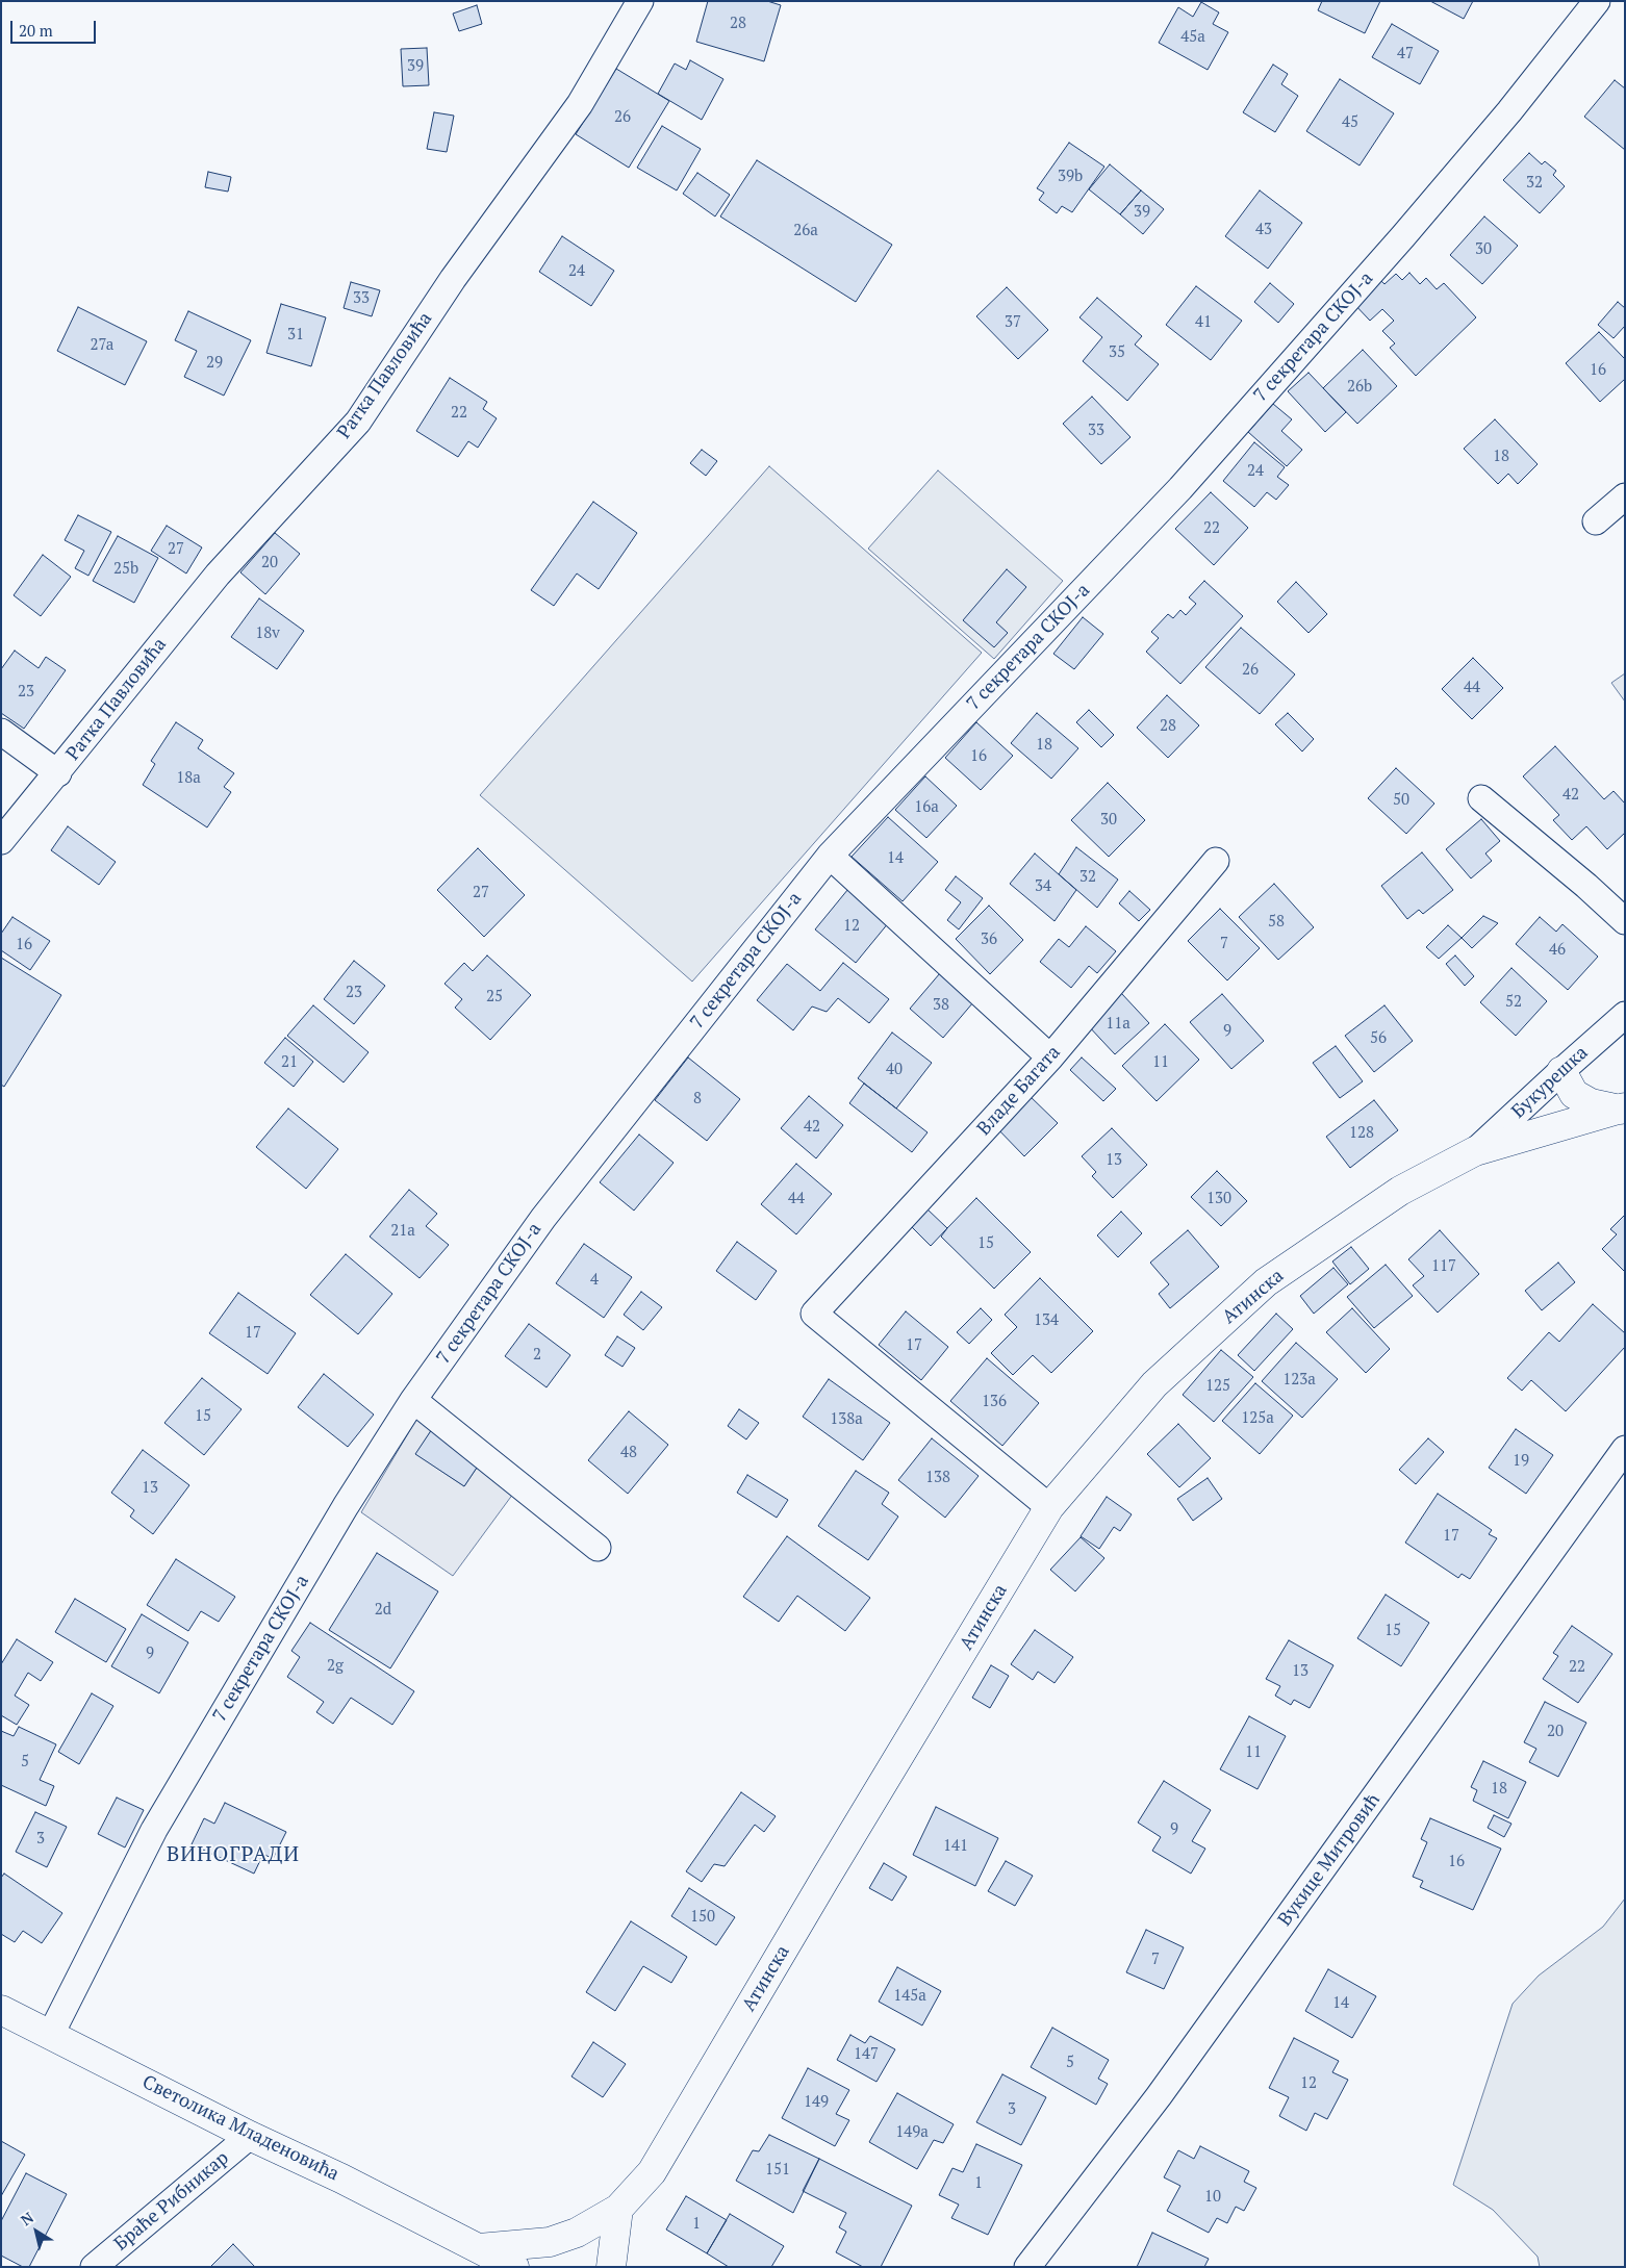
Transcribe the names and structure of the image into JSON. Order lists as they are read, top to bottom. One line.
{"streets":{"street":["7 секретара СКОЈ-а","Ратка Павловића","Букурешка","Владе Багата","Атинска","Вукице Митровић","Светолика Младеновића","Браће Рибникар"]},"crossings":[["7 секретара СКОЈ-а","Светолика Младеновића"],["Букурешка","Атинска"],["Владе Багата","Атинска"],["Атинска","Светолика Младеновића"],["Светолика Младеновића","Браће Рибникар"]],"districts":["ВИНОГРАДИ"],"house_numbers":["28","45a","47","39","26","45","39b","32","39","43","26a","30","24","33","37","41","31","27a","35","29","16","26b","22","33","18","24","22","27","20","25b","18v","26","44","23","28","18","16","18a","42","50","16a","30","14","32","34","27","58","12","36","7","16","46","23","25","52","38","11a","9","56","21","11","40","8","42","128","13","44","130","21a","15","117","4","134","17","17","2","123a","125","136","15","125a","138a","48","19","138","13","17","2d","15","9","2g","22","13","20","11","5","18","9","3","141","16","150","7","145a","14","147","5","12","149","3","149a","151","1","10","1"],"scale_bar":"20 m","north":"top left"}
